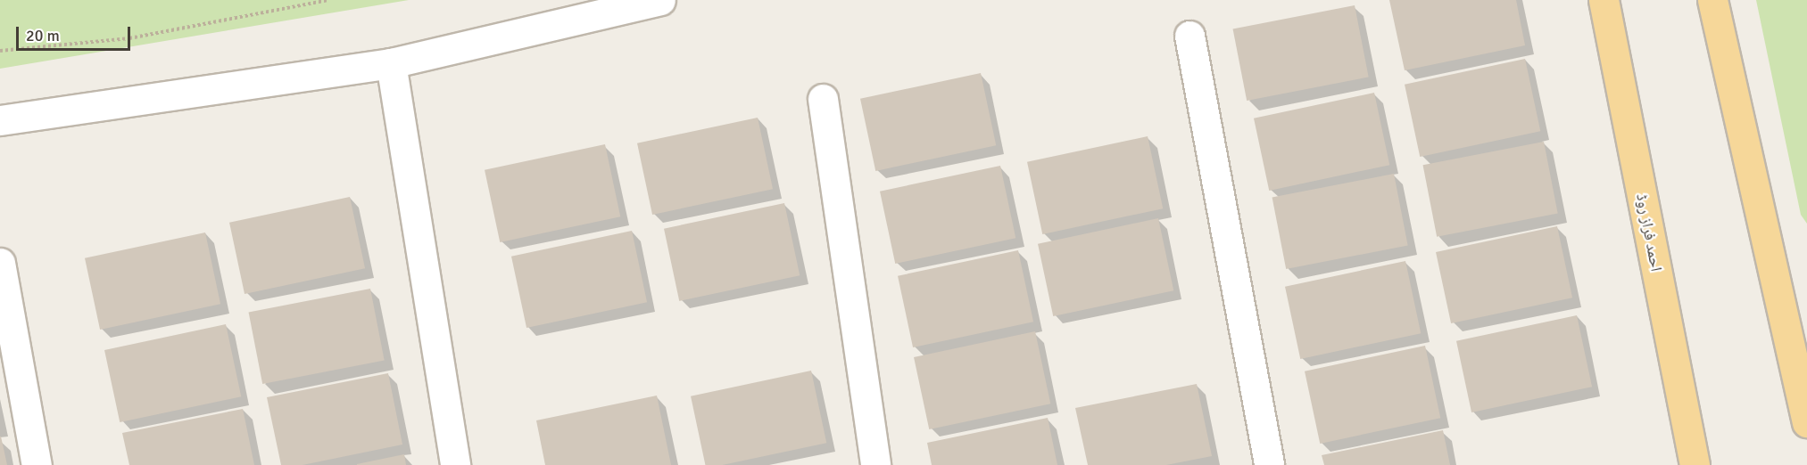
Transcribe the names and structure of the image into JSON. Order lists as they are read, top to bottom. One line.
{"streets":{"main road":["احمد فراز روڈ"]},"scale_bar":"20 m"}
